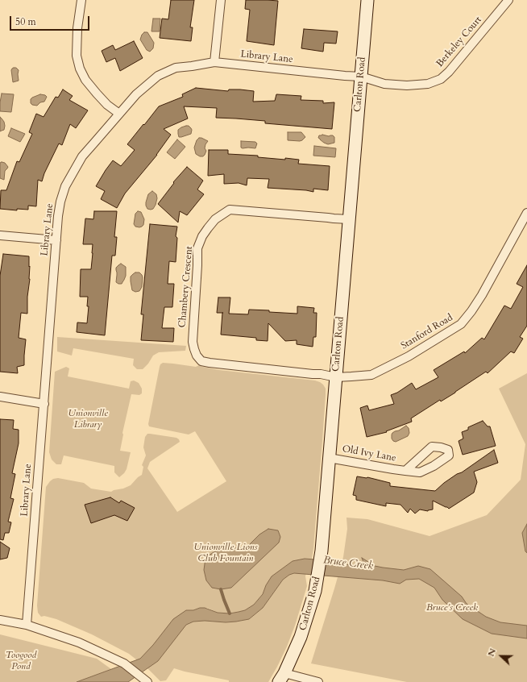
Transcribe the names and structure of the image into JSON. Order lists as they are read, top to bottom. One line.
{"streets":{"main road":["Carlton Road"],"street":["Berkeley Court","Library Lane","Chambery Crescent","Stanford Road","Old Ivy Lane"]},"crossings":[["Berkeley Court","Library Lane"],["Berkeley Court","Carlton Road"],["Library Lane","Carlton Road"],["Carlton Road","Chambery Crescent"],["Carlton Road","Stanford Road"],["Carlton Road","Old Ivy Lane"],["Chambery Crescent","Stanford Road"]],"water":["Bruce Creek"],"parks":["Unionville Library","Unionville Lions Club Fountain","Bruce’s Creek","Toogood Pond"],"scale_bar":"50 m","north":"left"}
